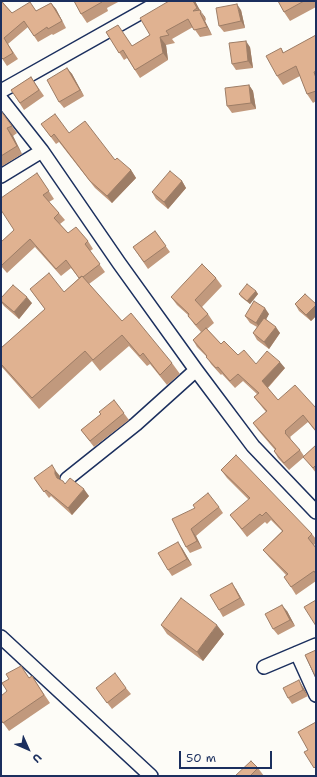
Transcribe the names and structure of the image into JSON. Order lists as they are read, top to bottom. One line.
{"scale_bar":"50 m","north":"bottom right"}
